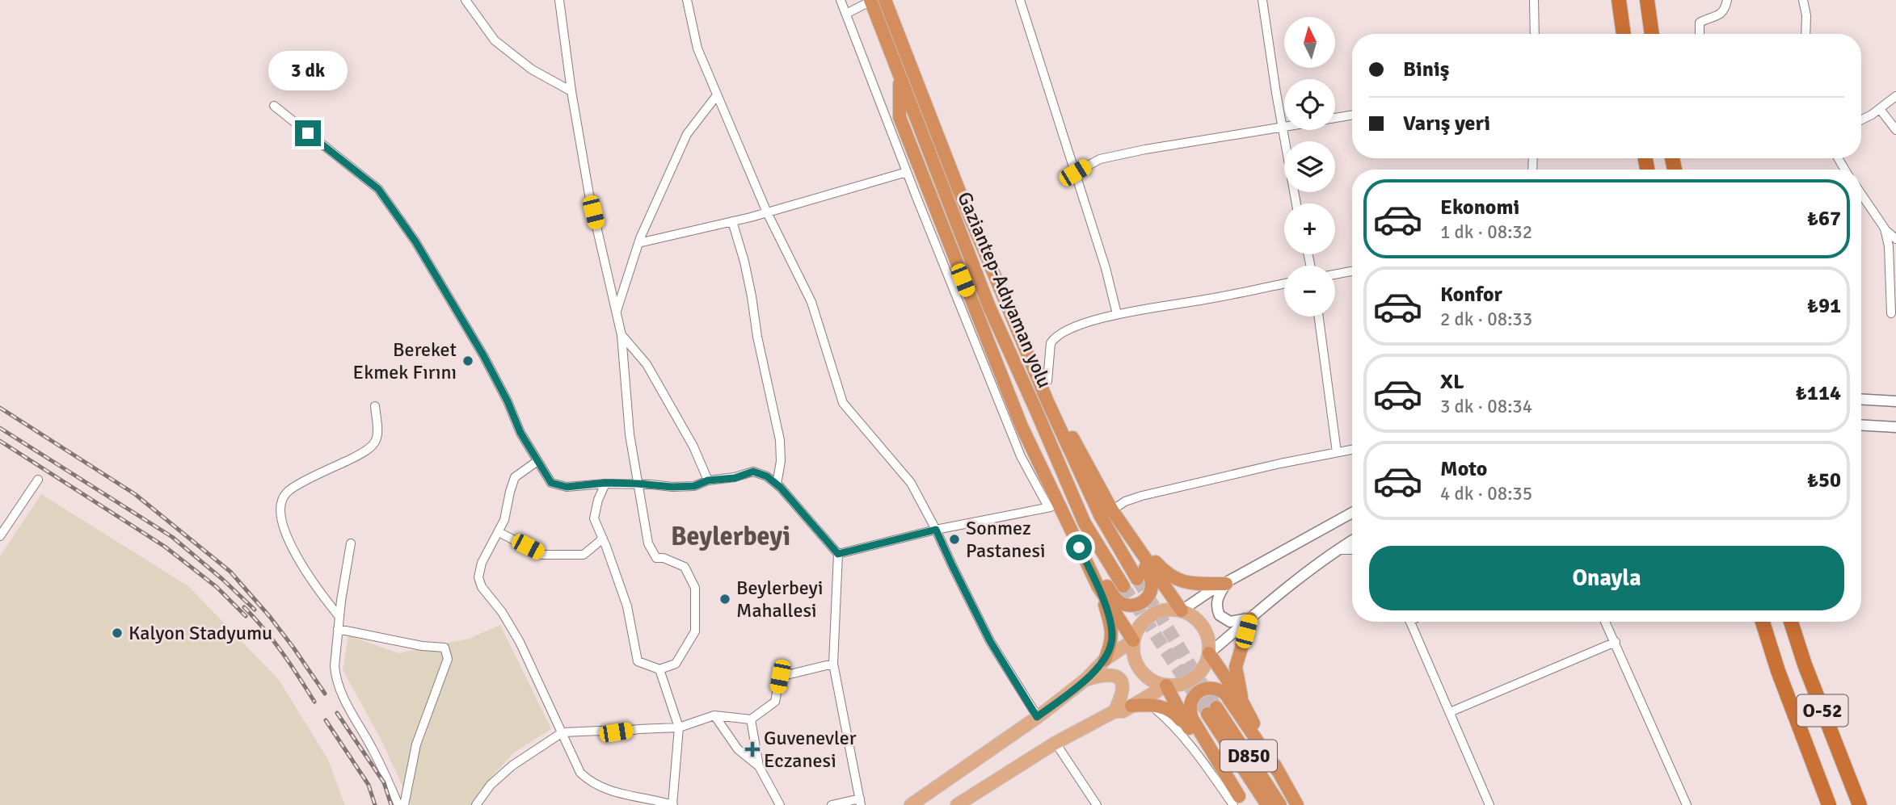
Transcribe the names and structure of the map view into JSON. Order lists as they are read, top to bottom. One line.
{"streets":{"highway":["Gaziantep-Adıyaman yolu","O-52","D850"]},"districts":["Beylerbeyi"],"places":{"other":["Bereket Ekmek Fırını","Sonmez Pastanesi","Beylerbeyi Mahallesi","Kalyon Stadyumu"],"health":["Guvenevler Eczanesi"]},"north":"top","page":{"map_buttons":["+","−"],"banner":["Biniş","Varış yeri"],"bubble":"3 dk","list":[{"name":"Ekonomi","note":"1 dk · 08:32","value":"₺67"},{"name":"Konfor","note":"2 dk · 08:33","value":"₺91"},{"name":"XL","note":"3 dk · 08:34","value":"₺114"},{"name":"Moto","note":"4 dk · 08:35","value":"₺50"}],"buttons":"Onayla"}}
